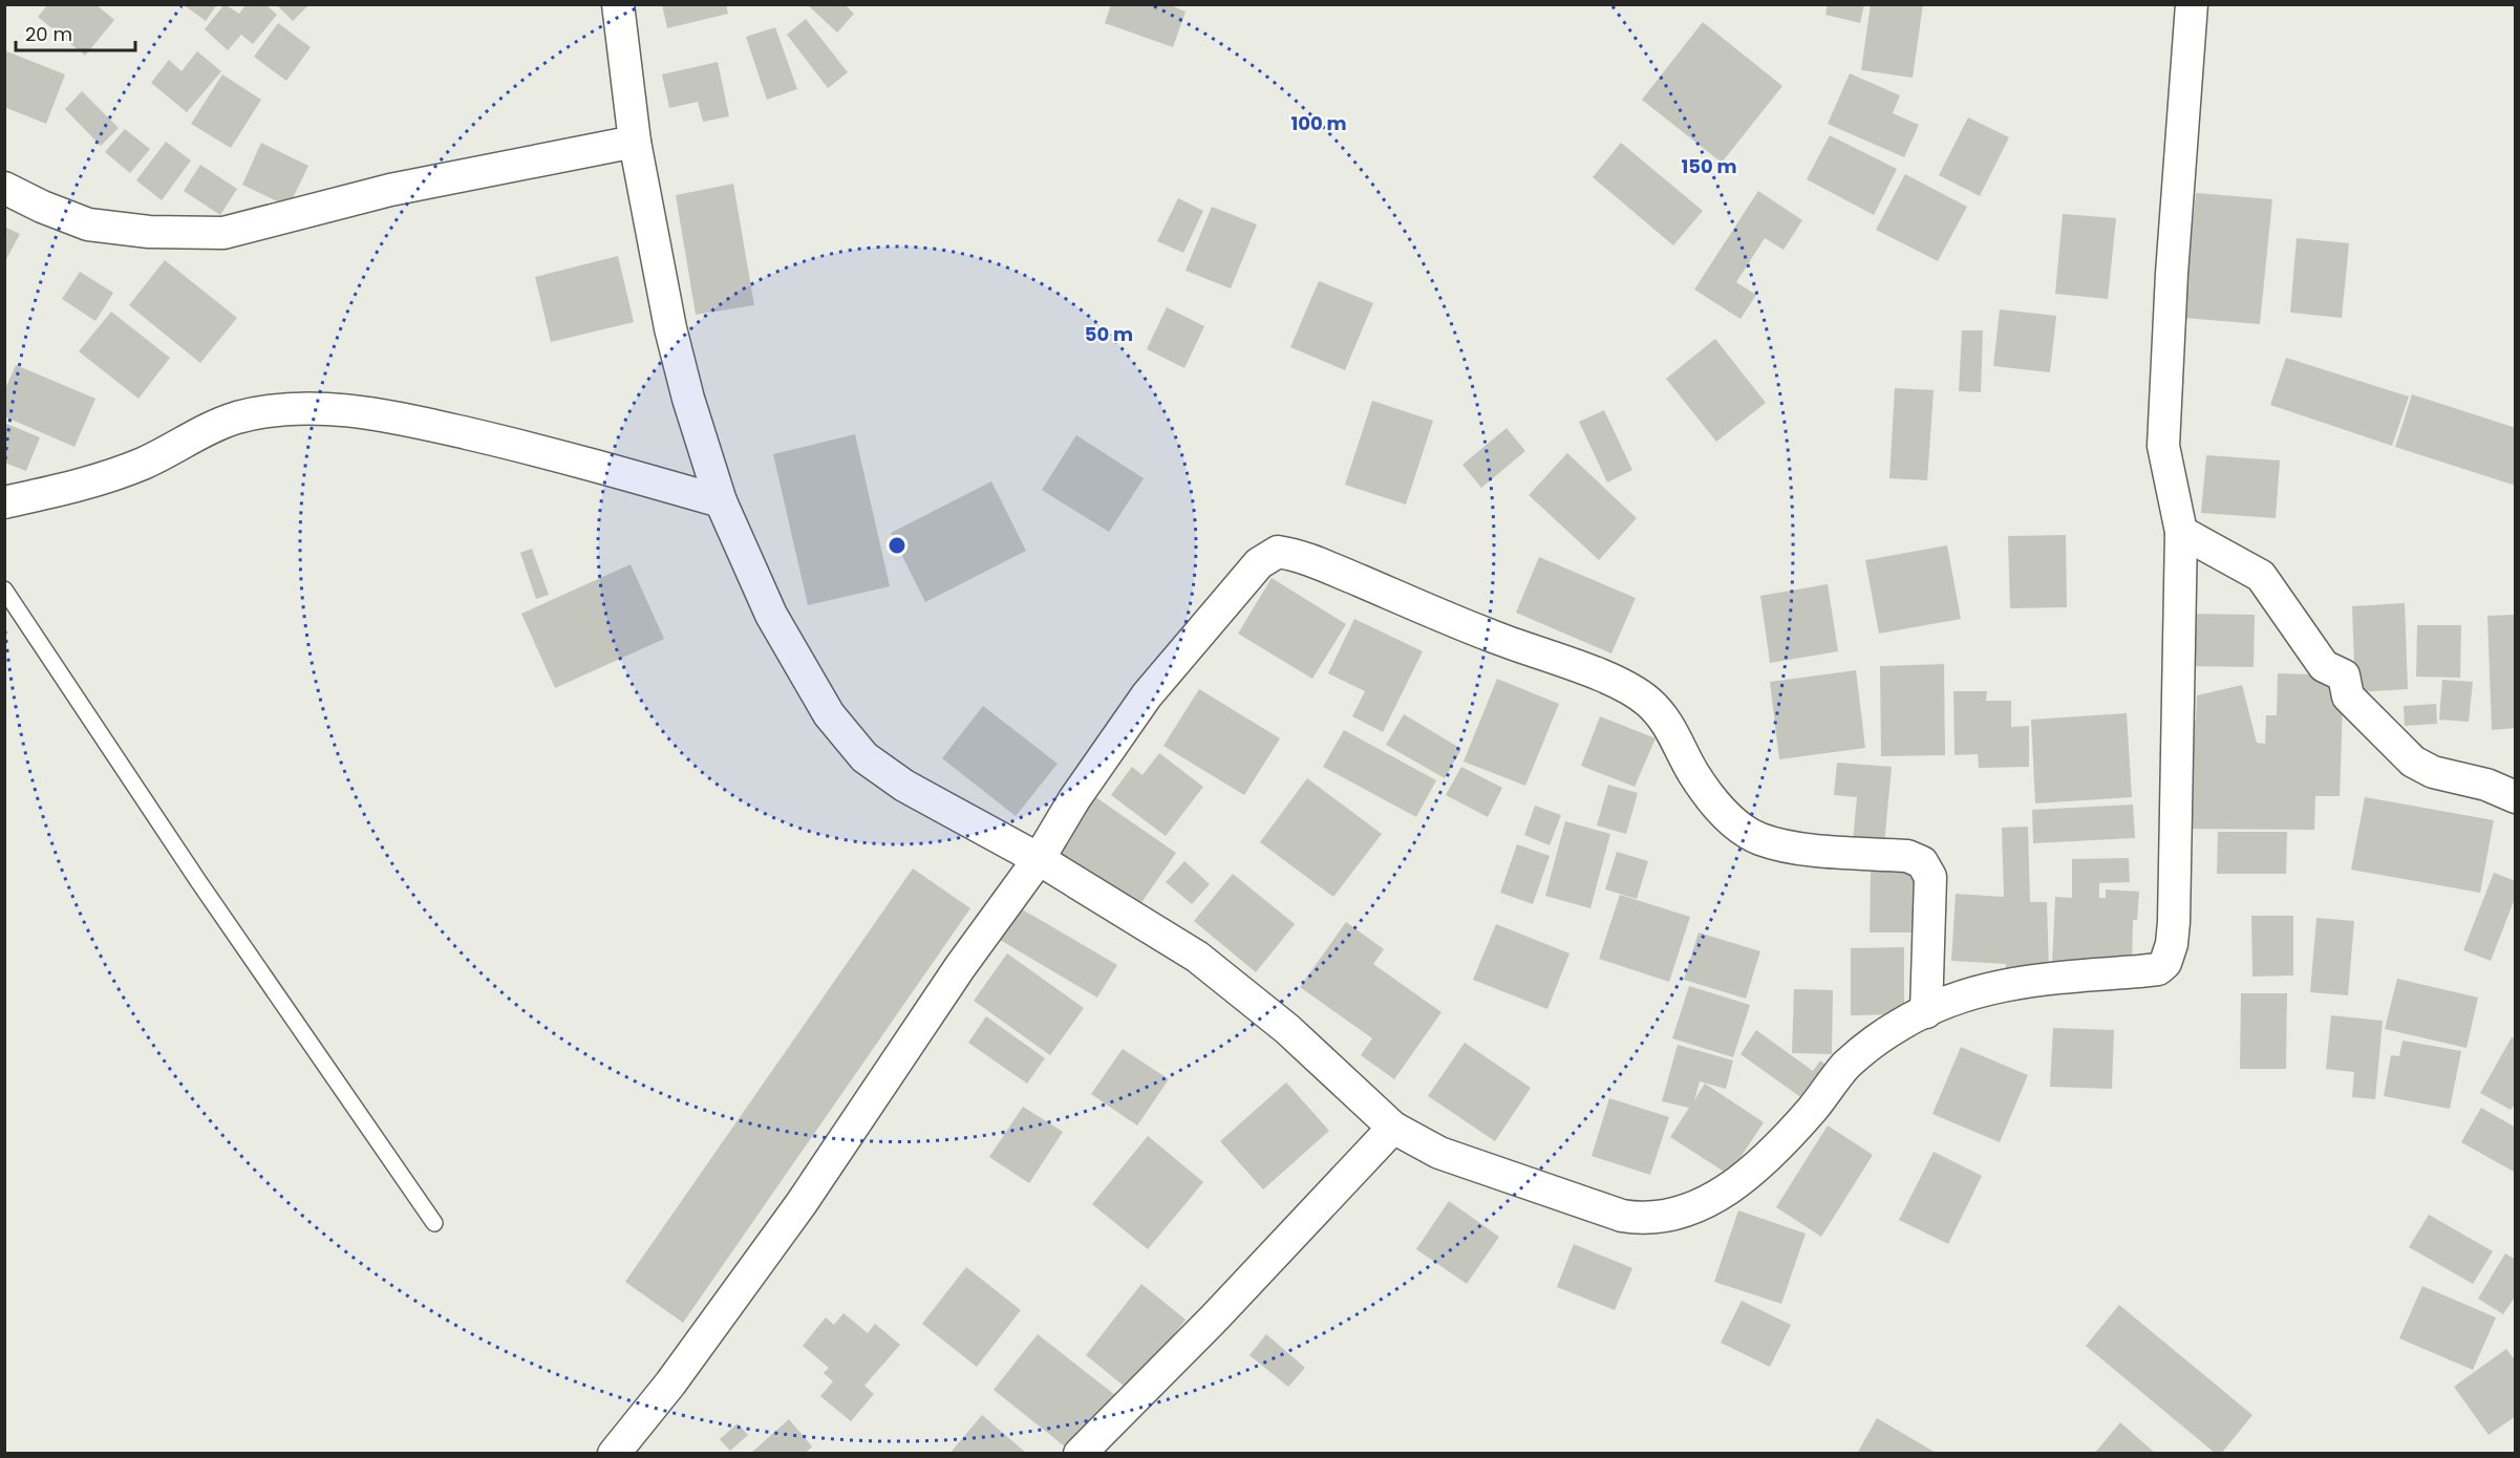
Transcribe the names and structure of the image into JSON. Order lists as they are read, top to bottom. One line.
{"scale_bar":"20 m","rings":["100 m","150 m","50 m"]}
